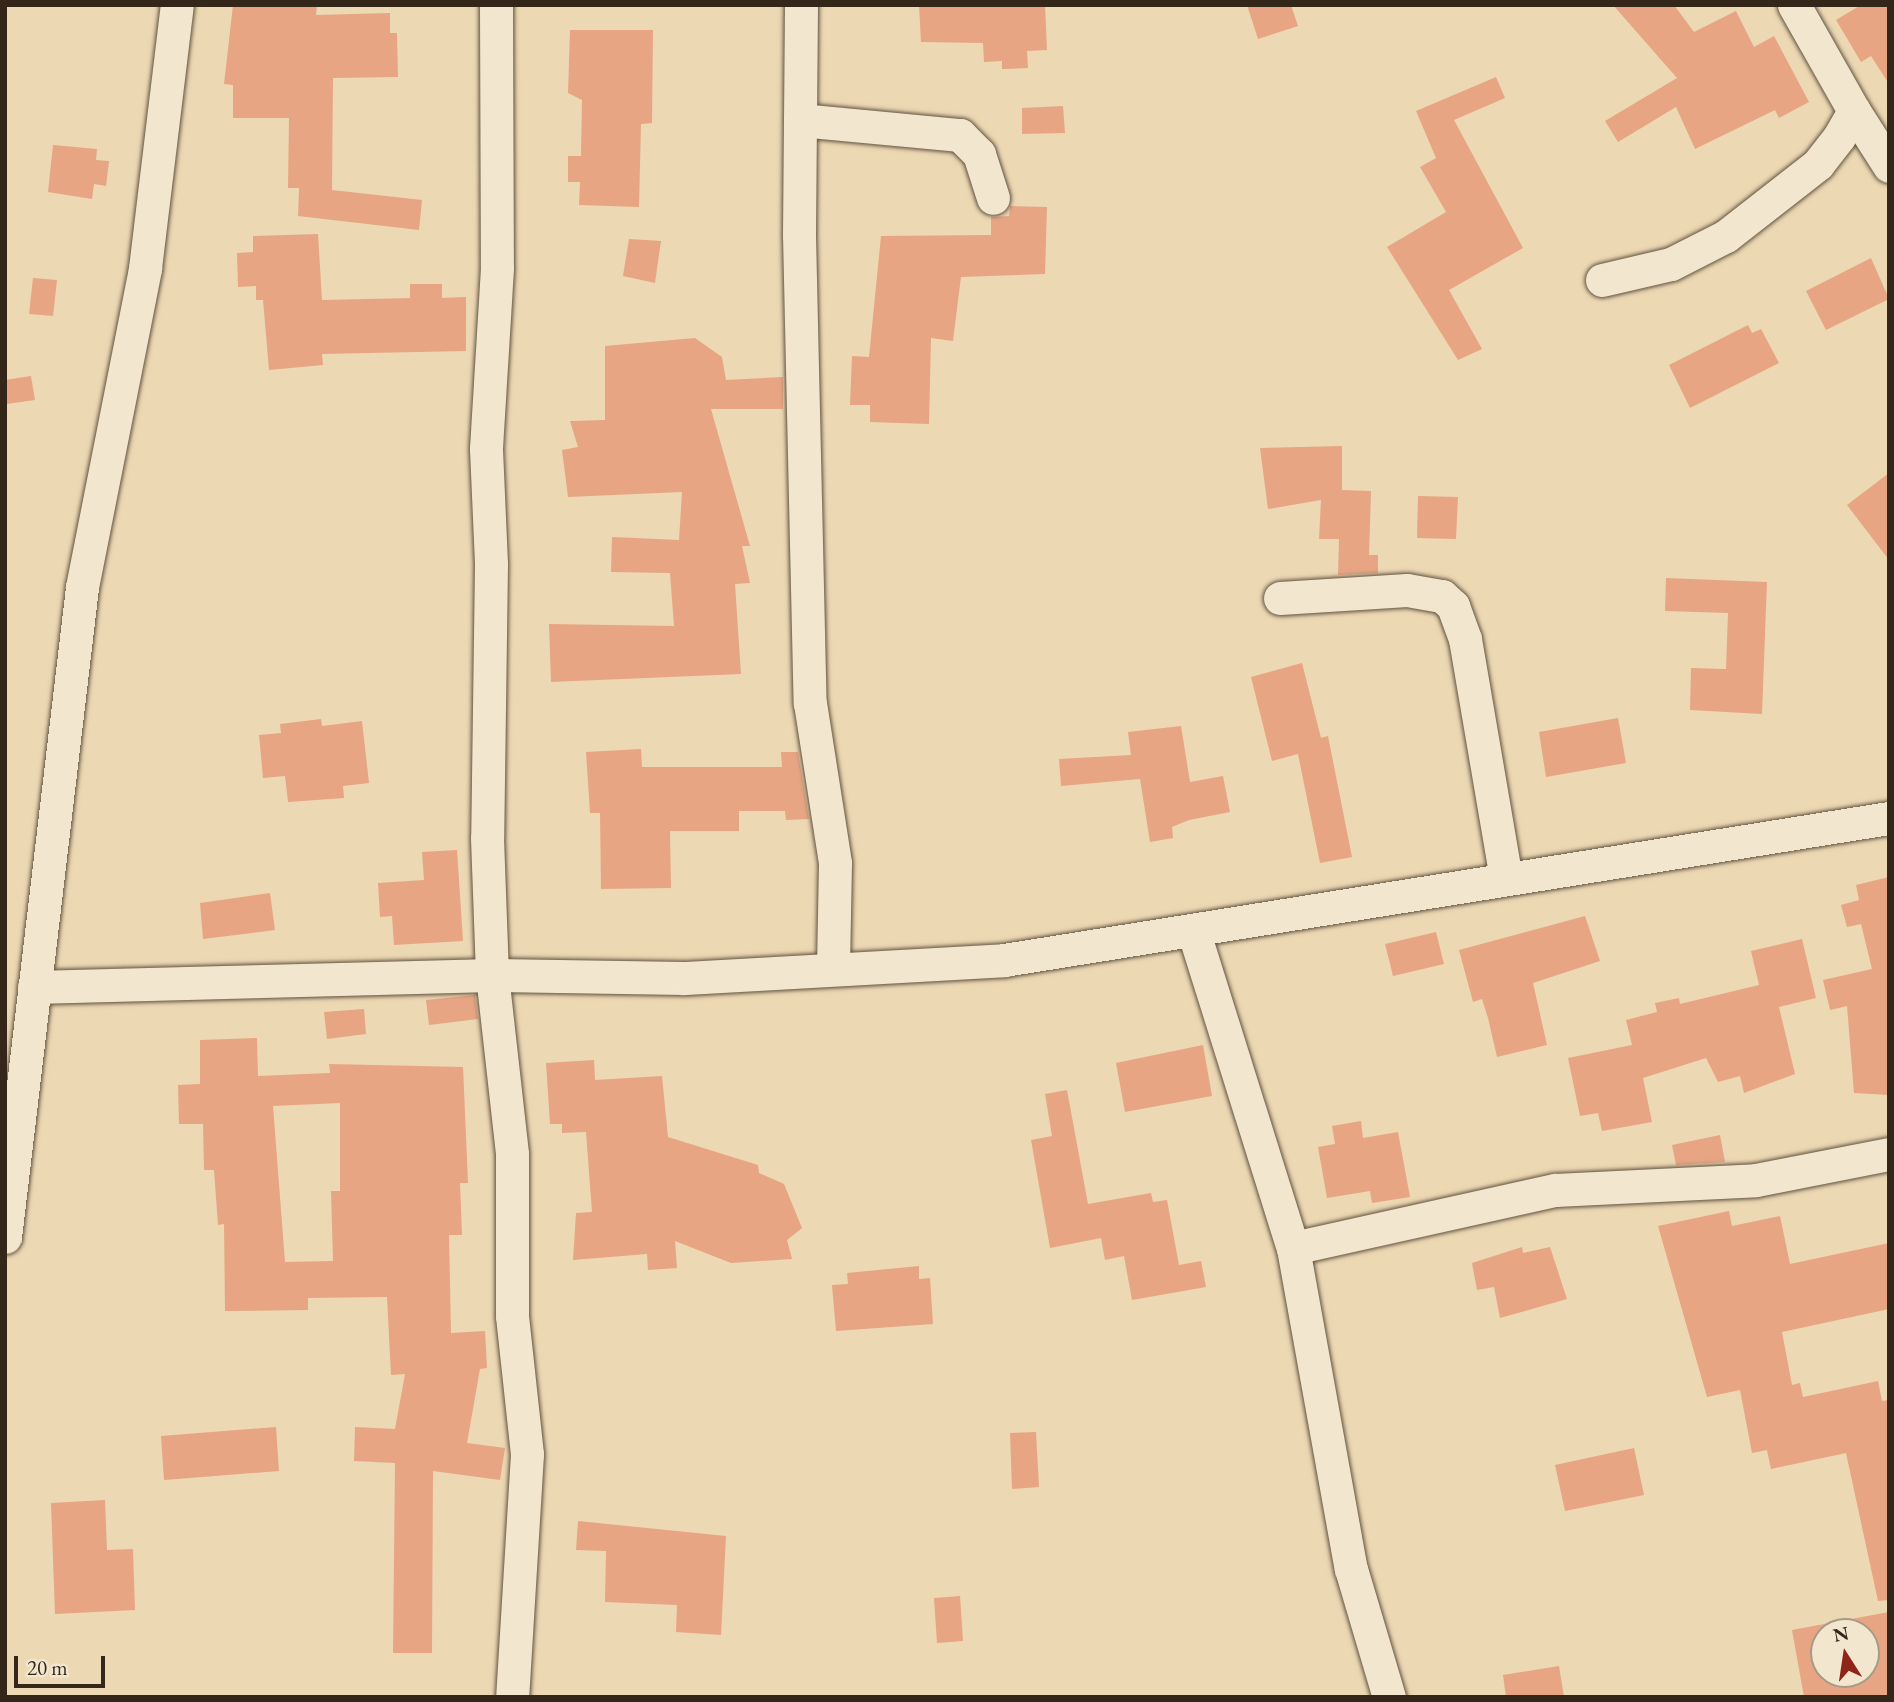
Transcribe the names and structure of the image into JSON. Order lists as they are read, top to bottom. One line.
{"scale_bar":"20 m","north":"top"}
